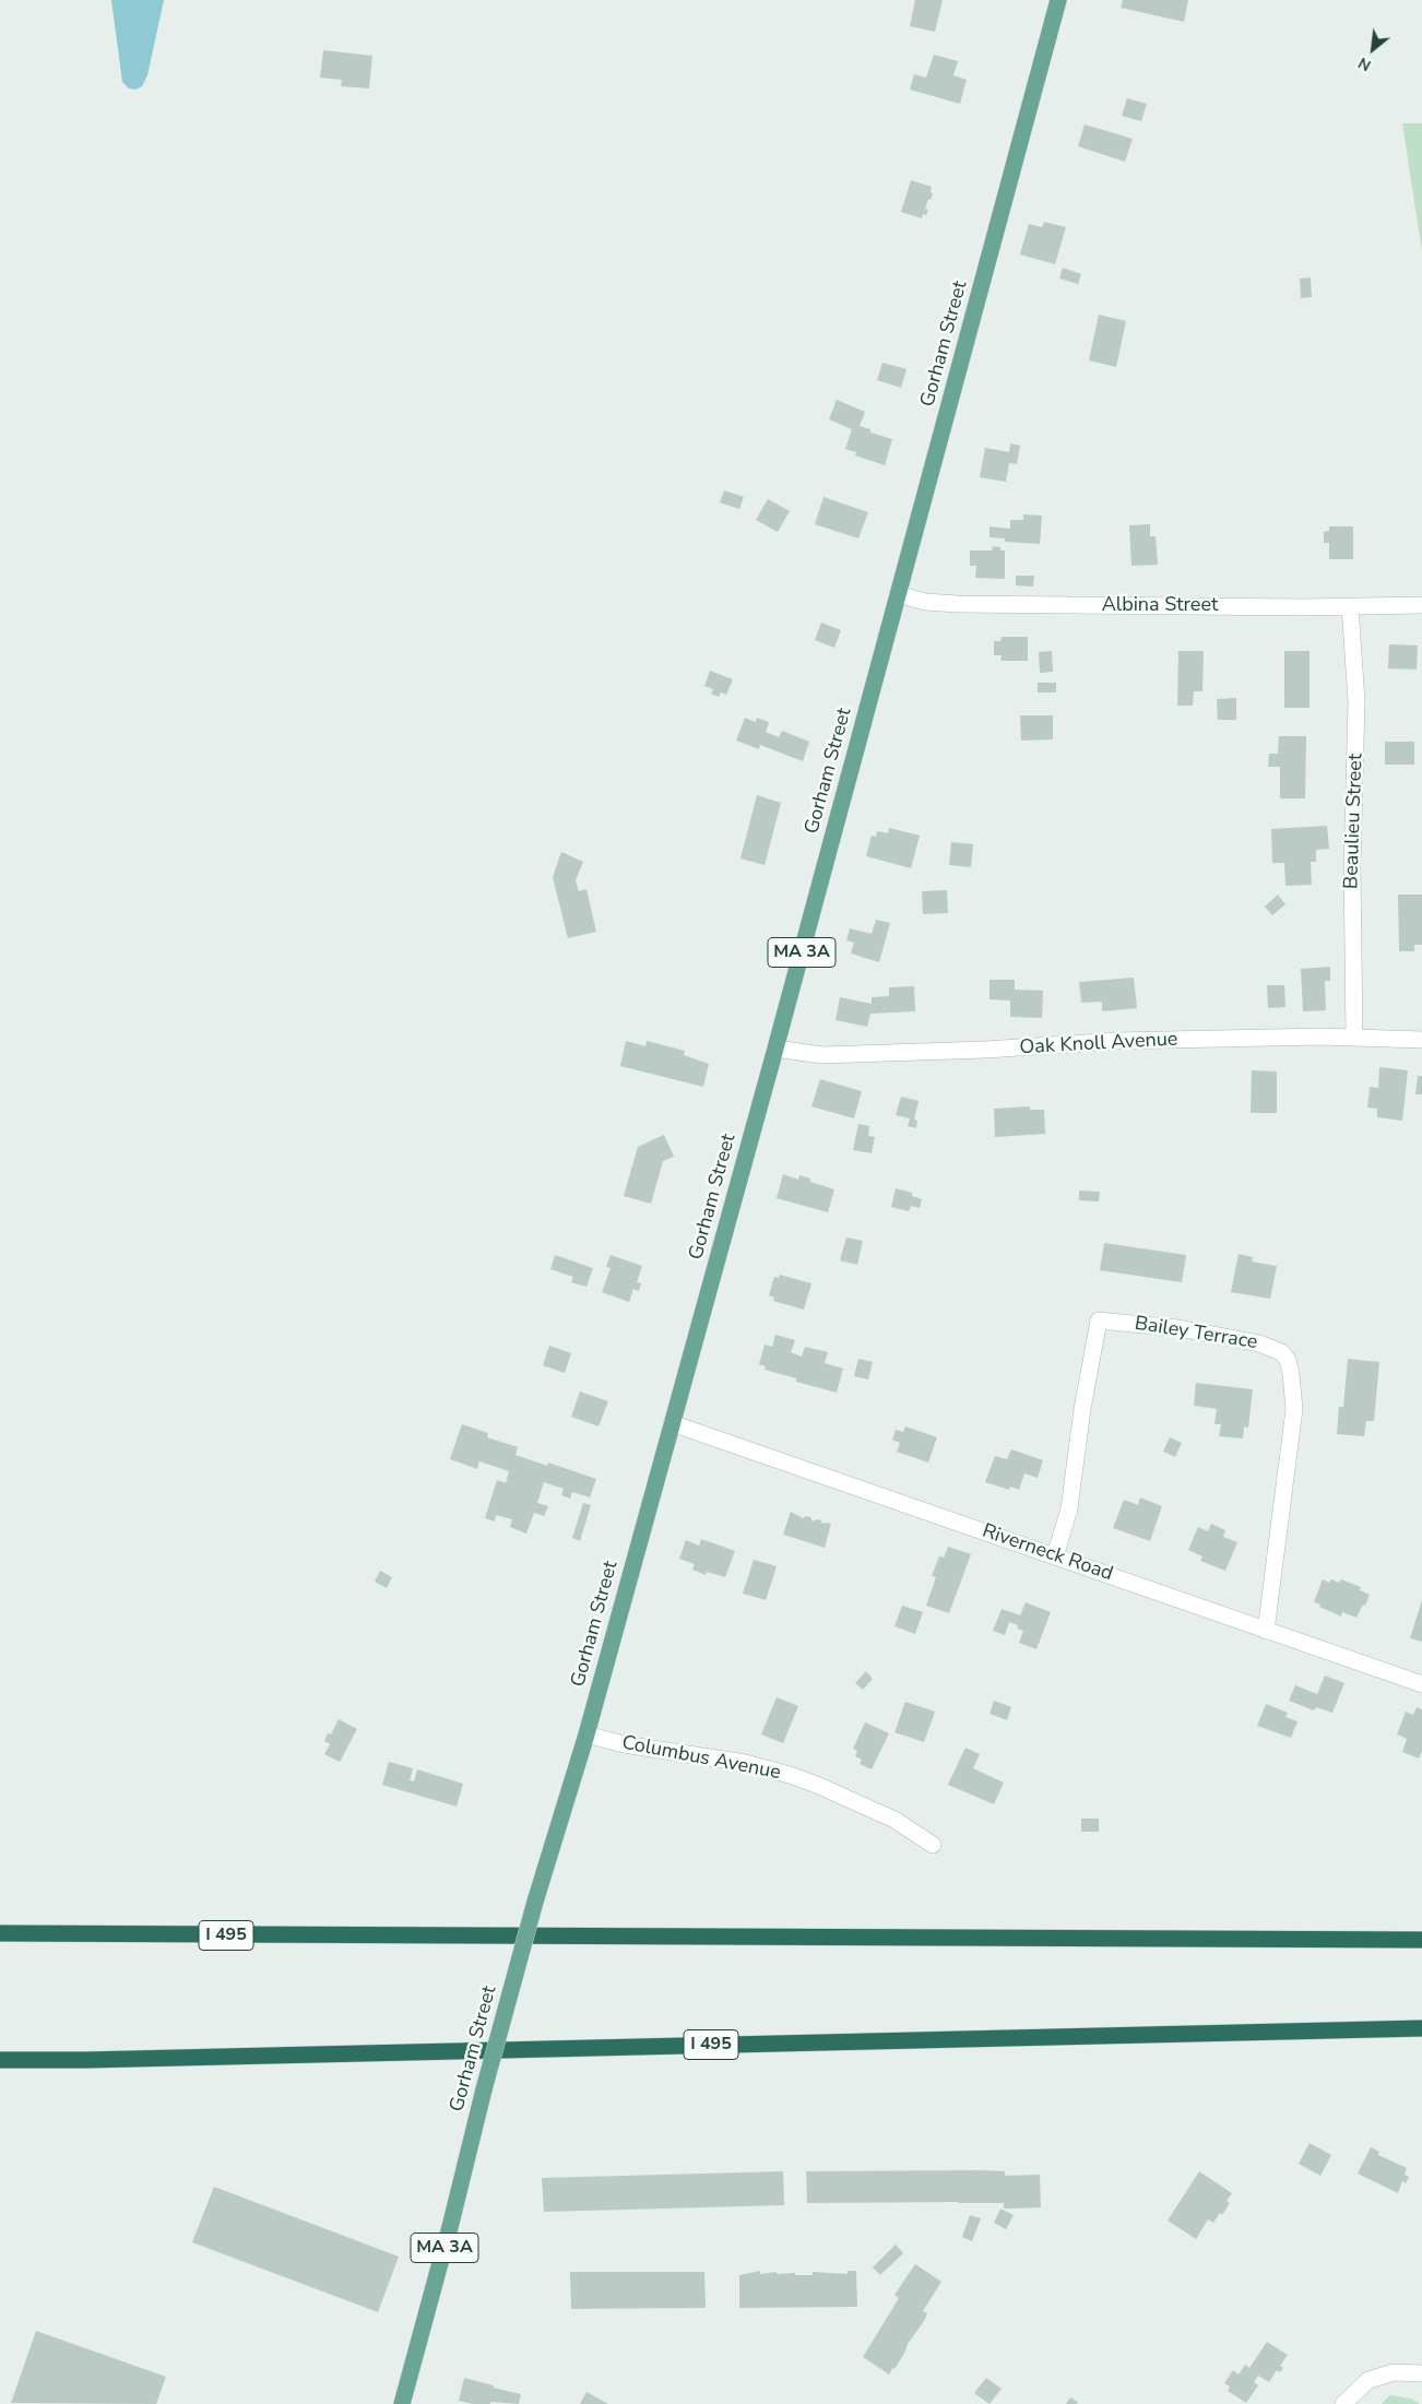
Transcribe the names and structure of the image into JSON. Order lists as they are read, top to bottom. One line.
{"streets":{"highway":["I 495"],"main road":["Gorham Street","MA 3A"],"street":["Albina Street","Beaulieu Street","Oak Knoll Avenue","Bailey Terrace","Riverneck Road","Columbus Avenue"]},"crossings":[["Gorham Street","Albina Street"],["Gorham Street","Oak Knoll Avenue"],["Gorham Street","Riverneck Road"],["Gorham Street","Columbus Avenue"],["Albina Street","Beaulieu Street"],["Beaulieu Street","Oak Knoll Avenue"],["Bailey Terrace","Riverneck Road"]],"north":"bottom left"}
